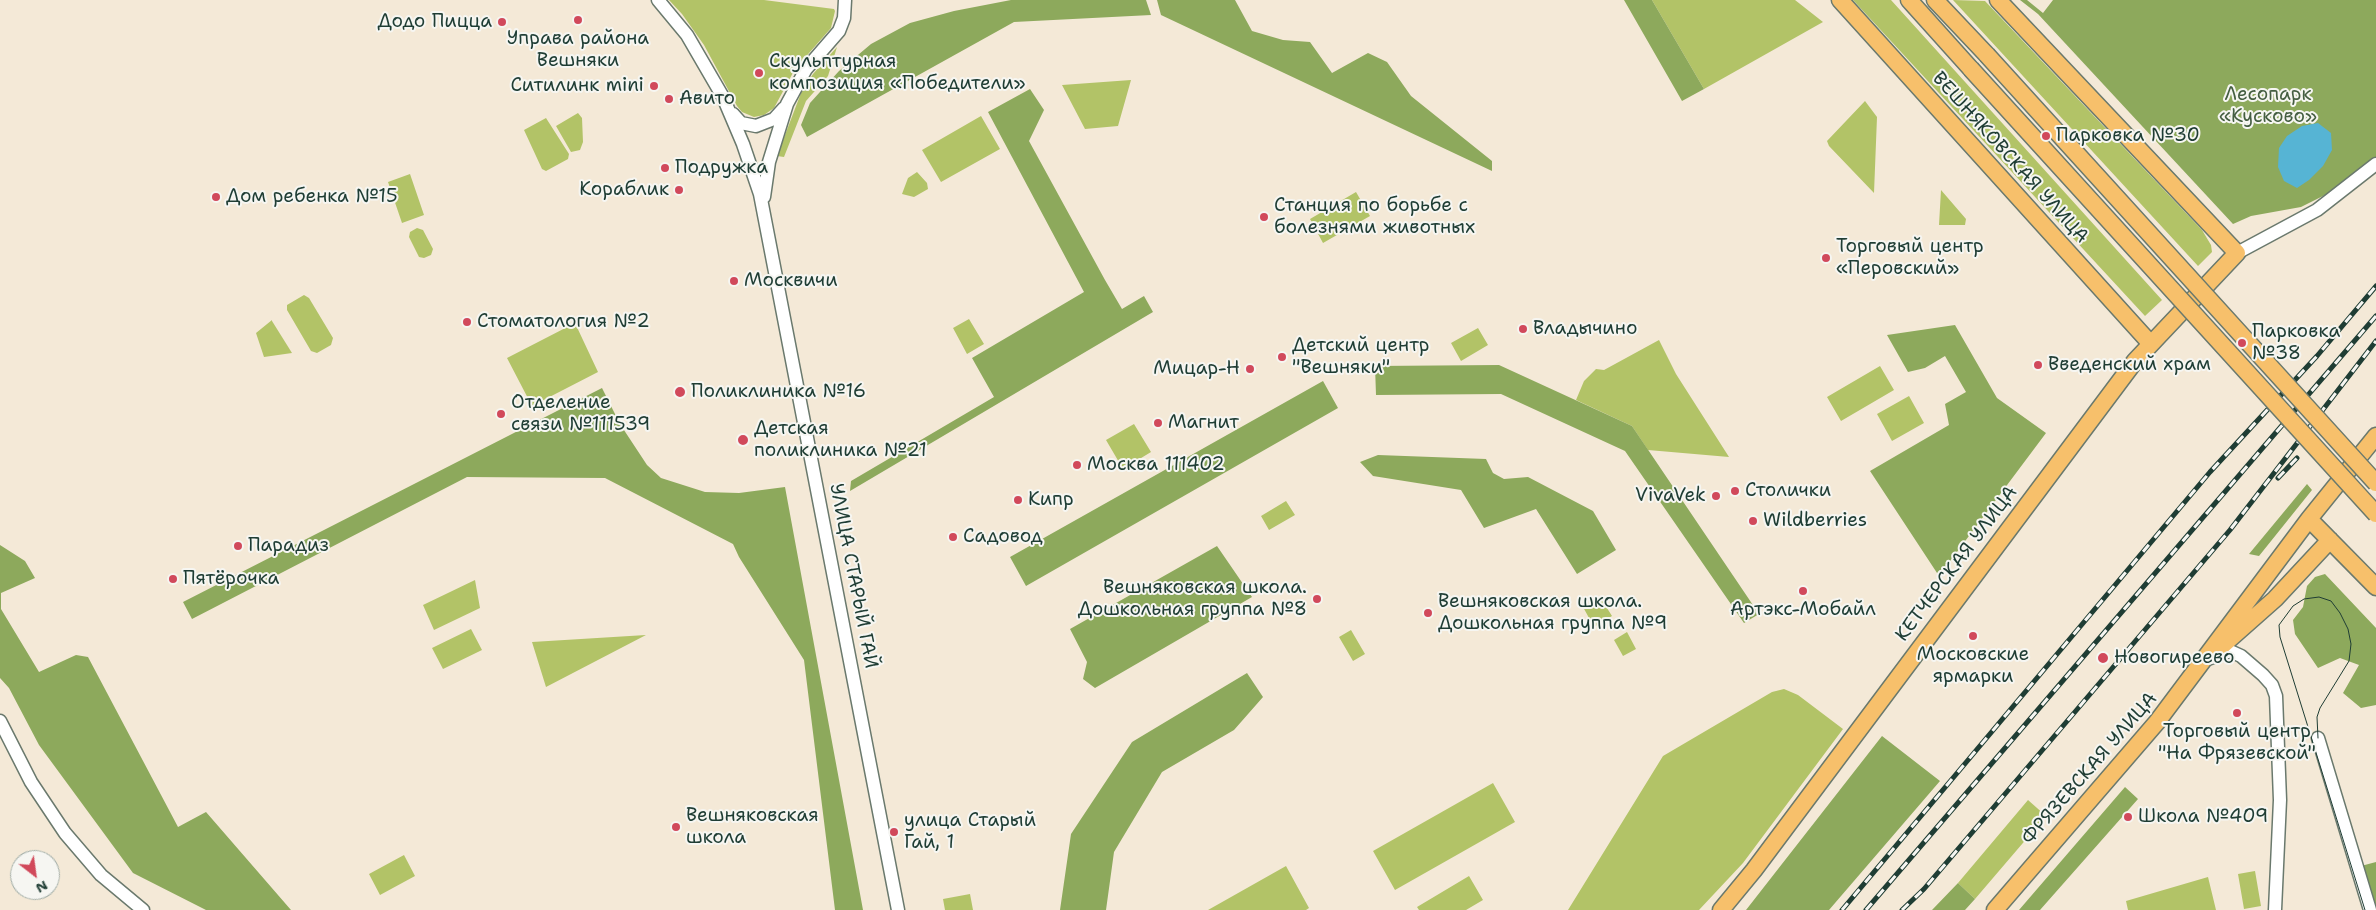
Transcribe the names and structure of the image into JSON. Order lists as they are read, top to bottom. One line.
{"streets":{"main road":["ВЕШНЯКОВСКАЯ УЛИЦА","КЕТЧЕРСКАЯ УЛИЦА","ФРЯЗЕВСКАЯ УЛИЦА"],"street":["УЛИЦА СТАРЫЙ ГАЙ"]},"crossings":[["ВЕШНЯКОВСКАЯ УЛИЦА","КЕТЧЕРСКАЯ УЛИЦА"]],"parks":["Лесопарк «Кусково»"],"places":["Управа района Вешняки","Додо Пицца","Скульптурная композиция «Победители»","Ситилинк mini","Авито","Парковка №30","Подружка","Кораблик","Дом ребенка №15","Станция по борьбе с болезнями животных","Торговый центр «Перовский»","Москвичи","Стоматология №2","Владычино","Парковка №38","Детский центр \"Вешняки\"","Введенский храм","Мицар-Н","Поликлиника №16","Отделение связи №111539","Магнит","Детская поликлиника №21","Москва 111402","Столички","VivaVek","Кипр","Wildberries","Садовод","Парадиз","Пятёрочка","Артэкс-Мобайл","Вешняковская школа. Дошкольная группа №8","Вешняковская школа. Дошкольная группа №9","Московские ярмарки","Новогиреево","Торговый центр \"На Фрязевской\"","Школа №409","Вешняковская школа","улица Старый Гай, 1"],"north":"bottom right"}
